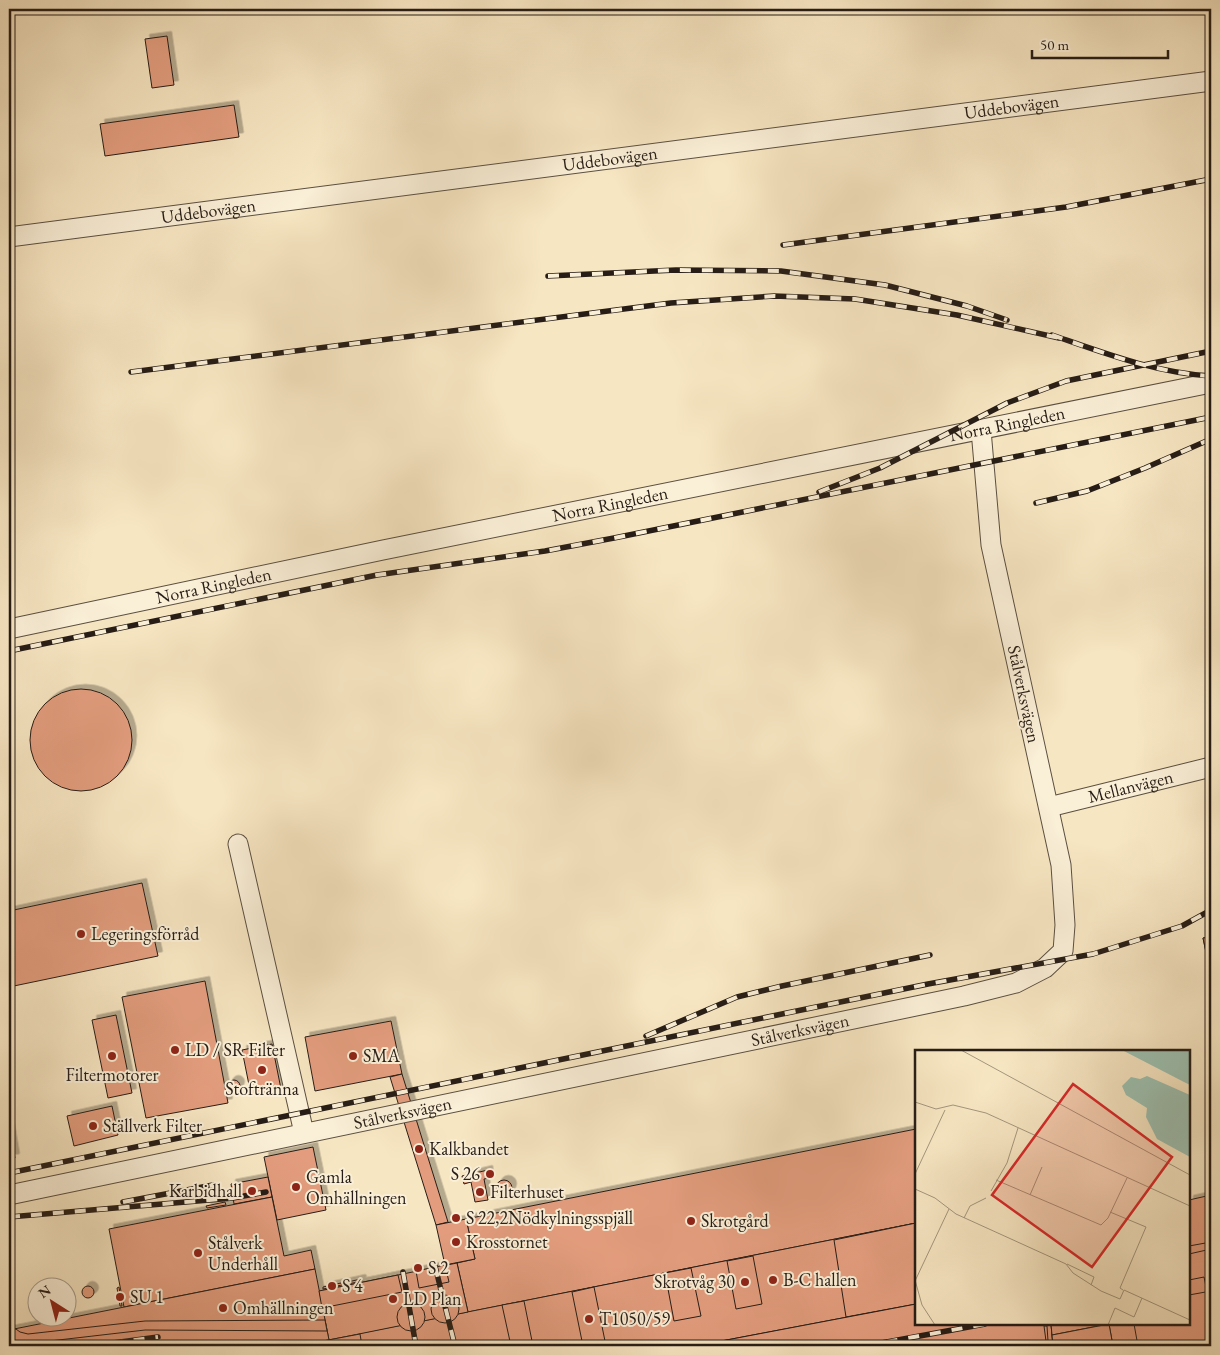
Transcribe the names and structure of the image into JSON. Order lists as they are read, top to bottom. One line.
{"streets":{"street":["Uddebovägen","Norra Ringleden","Stålverksvägen","Mellanvägen"]},"crossings":[["Norra Ringleden","Stålverksvägen"],["Stålverksvägen","Mellanvägen"]],"places":["Legeringsförråd","LD / SR Filter","Filtermotorer","SMA","Stoftränna","Ställverk Filter","Kalkbandet","S 26","Gamla Omhällningen","Karbidhall","Filterhuset","S 22,2Nödkylningsspjäll","Skrotgård","Krosstornet","Stålverk Underhåll","S 2","B-C hallen","Skrotvåg 30","S 4","SU 1","LD Plan","Omhällningen","T1050/59"],"scale_bar":"50 m","north":"top left"}
